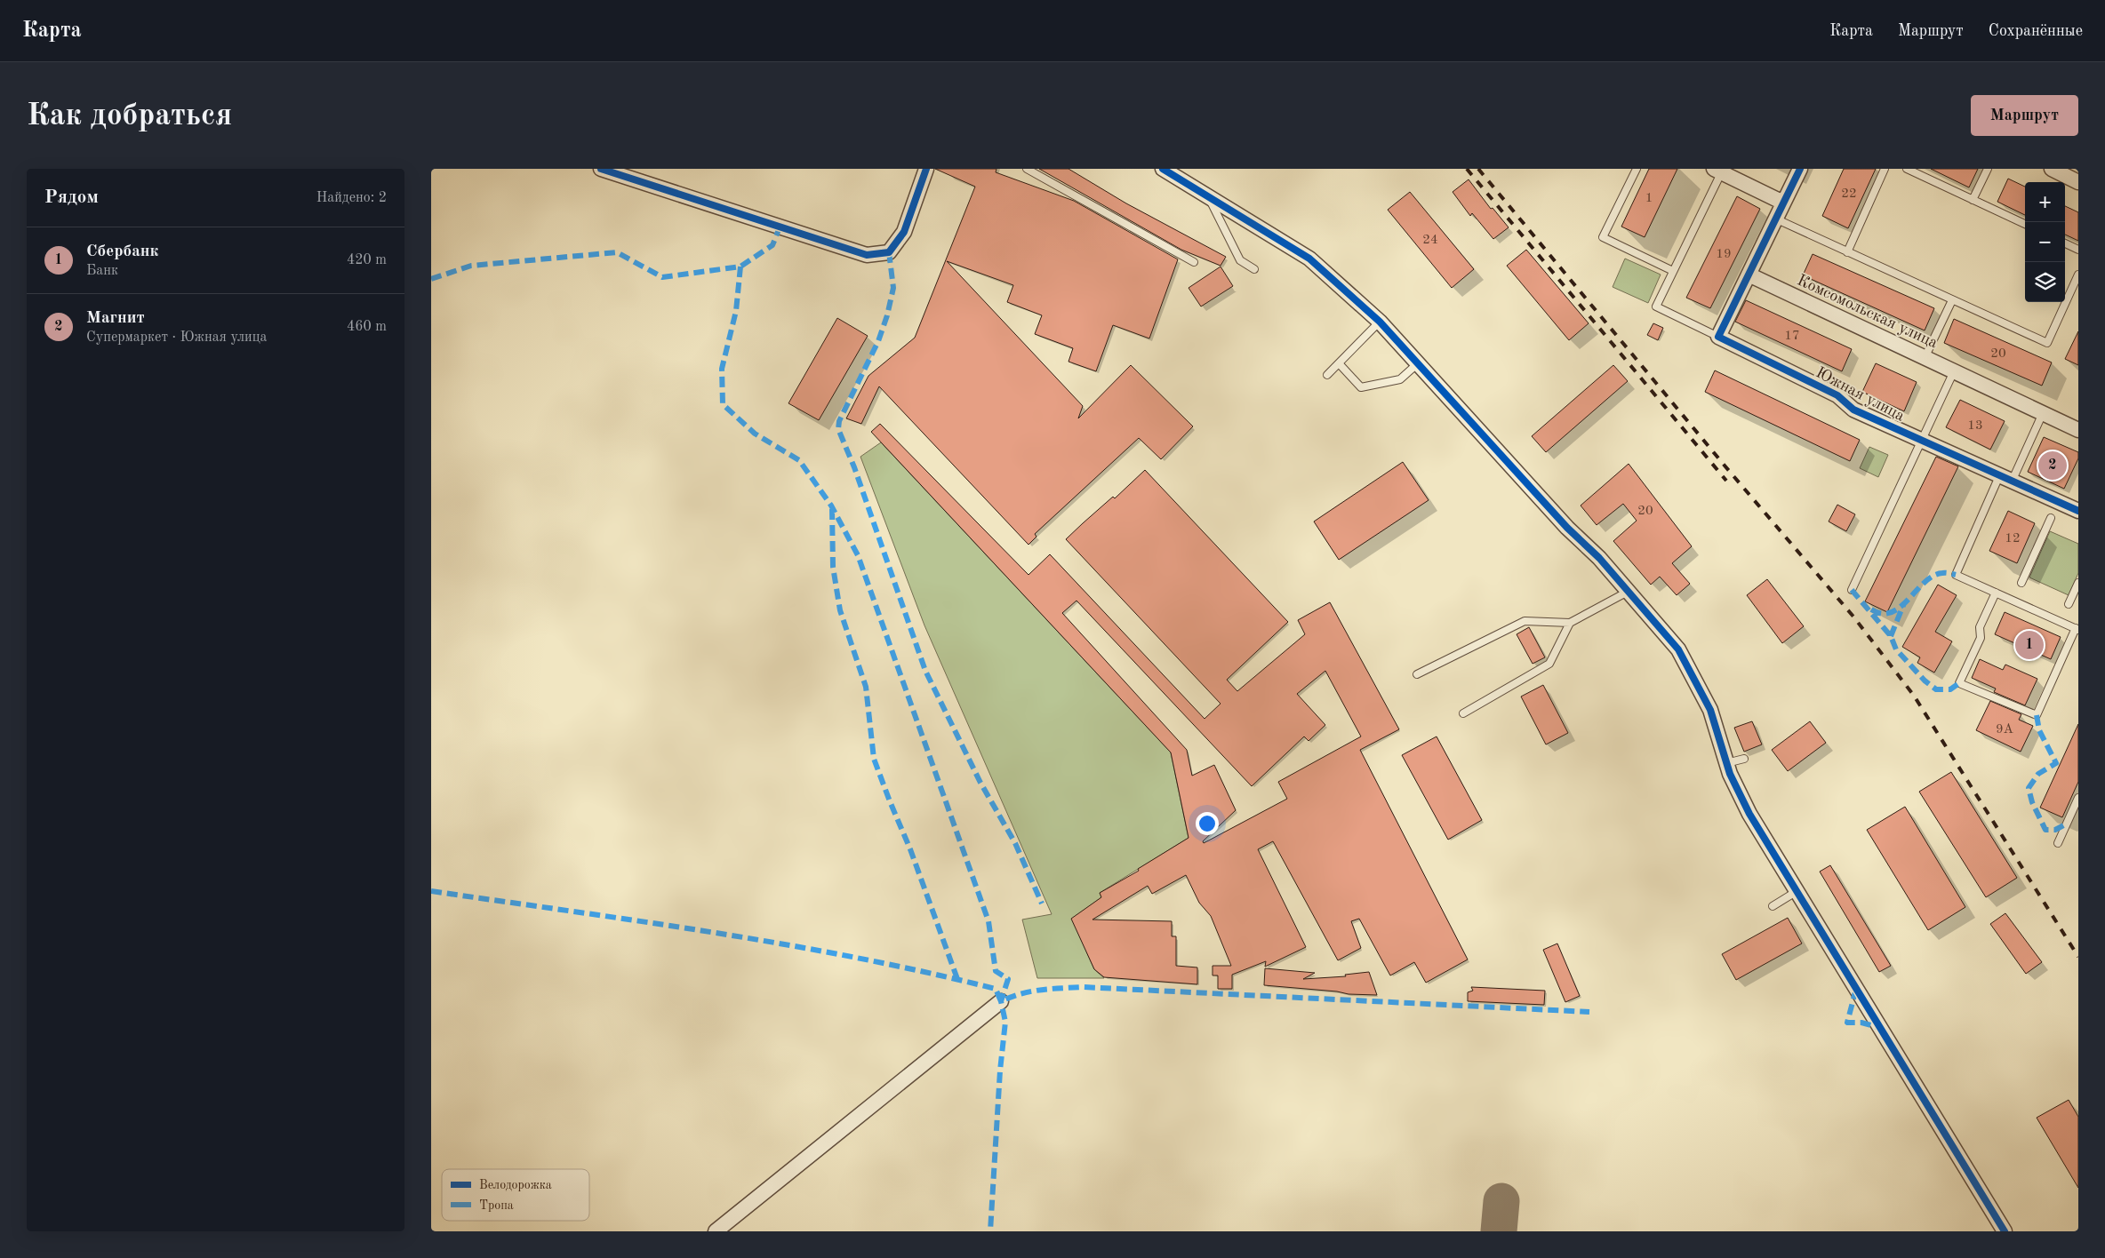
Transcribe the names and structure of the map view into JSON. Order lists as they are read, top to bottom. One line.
{"streets":{"street":["Комсомольская улица","Южная улица"]},"house_numbers":["22","1","24","19","17","20","13","20","12","9А"],"legend":["Велодорожка","Тропа"],"page":{"header":"Карта","nav":["Карта","Маршрут","Сохранённые"],"buttons":"Маршрут","title":"Как добраться","heading":["Рядом","Найдено: 2"],"map_buttons":["+","−"],"list":[{"mark":"1","name":"Сбербанк","note":"Банк","value":"420 m"},{"mark":"2","name":"Магнит","note":"Супермаркет · Южная улица","value":"460 m"}],"pins":["2","1"]}}
